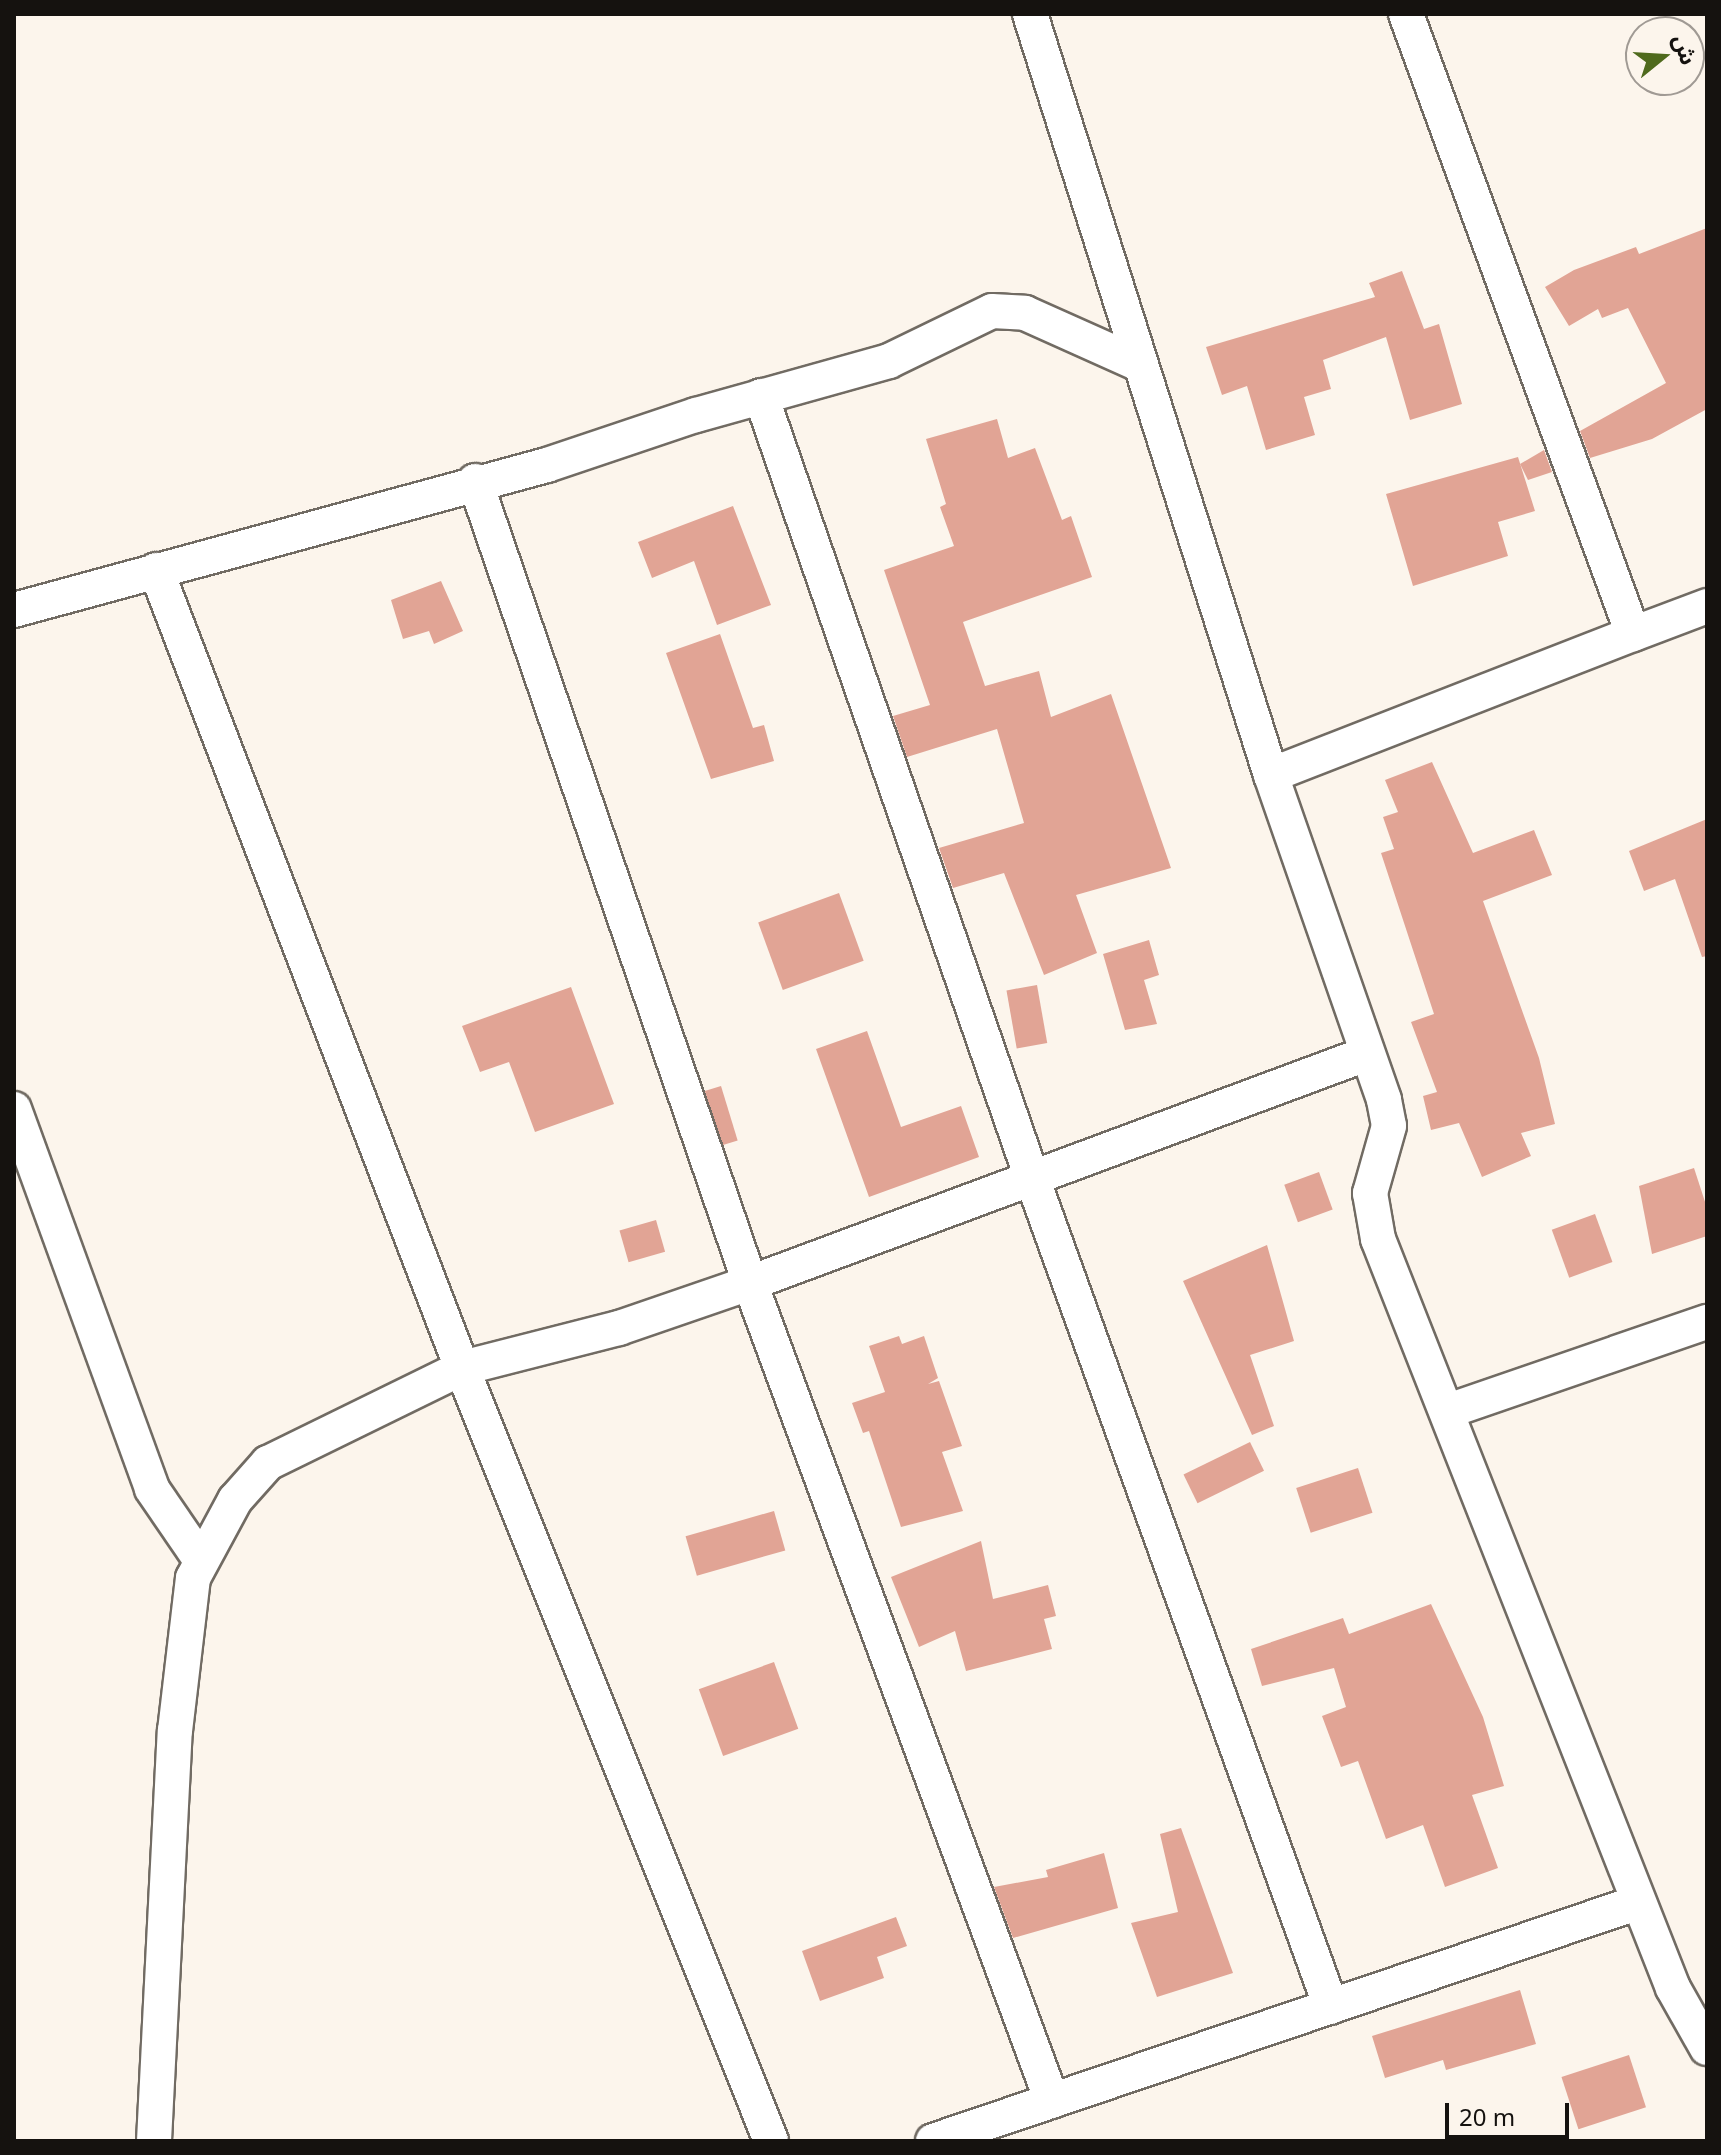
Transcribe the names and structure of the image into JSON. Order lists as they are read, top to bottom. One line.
{"scale_bar":"20 m","north":"right"}
